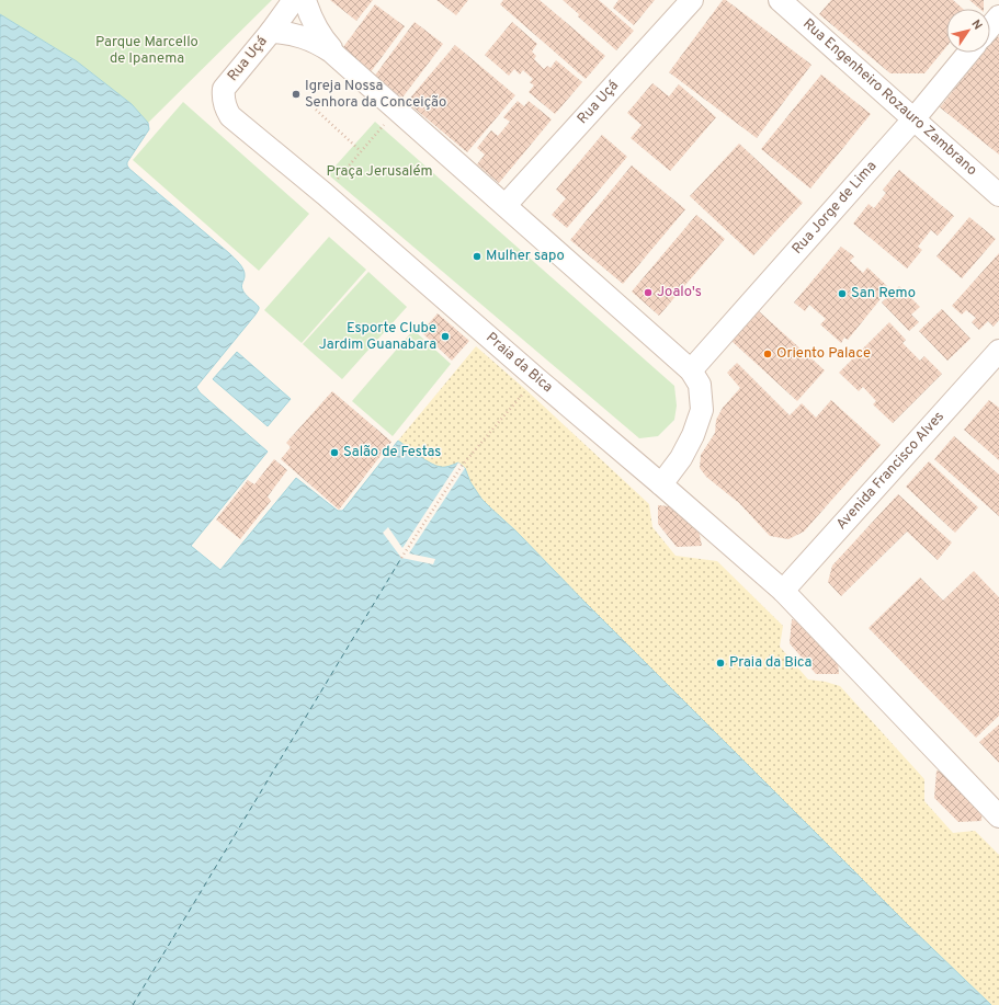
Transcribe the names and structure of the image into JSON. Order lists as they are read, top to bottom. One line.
{"streets":{"street":["Rua Uçá","Rua Engenheiro Rozauro Zambrano","Rua Jorge de Lima","Praia da Bica","Avenida Francisco Alves"]},"crossings":[["Rua Uçá","Praia da Bica"],["Rua Engenheiro Rozauro Zambrano","Rua Jorge de Lima"],["Praia da Bica","Avenida Francisco Alves"]],"parks":["Parque Marcello de Ipanema","Praça Jerusalém"],"places":["Igreja Nossa Senhora da Conceição","Mulher sapo","Joalo's","San Remo","Esporte Clube Jardim Guanabara","Oriento Palace","Salão de Festas","Praia da Bica"],"north":"top right"}
